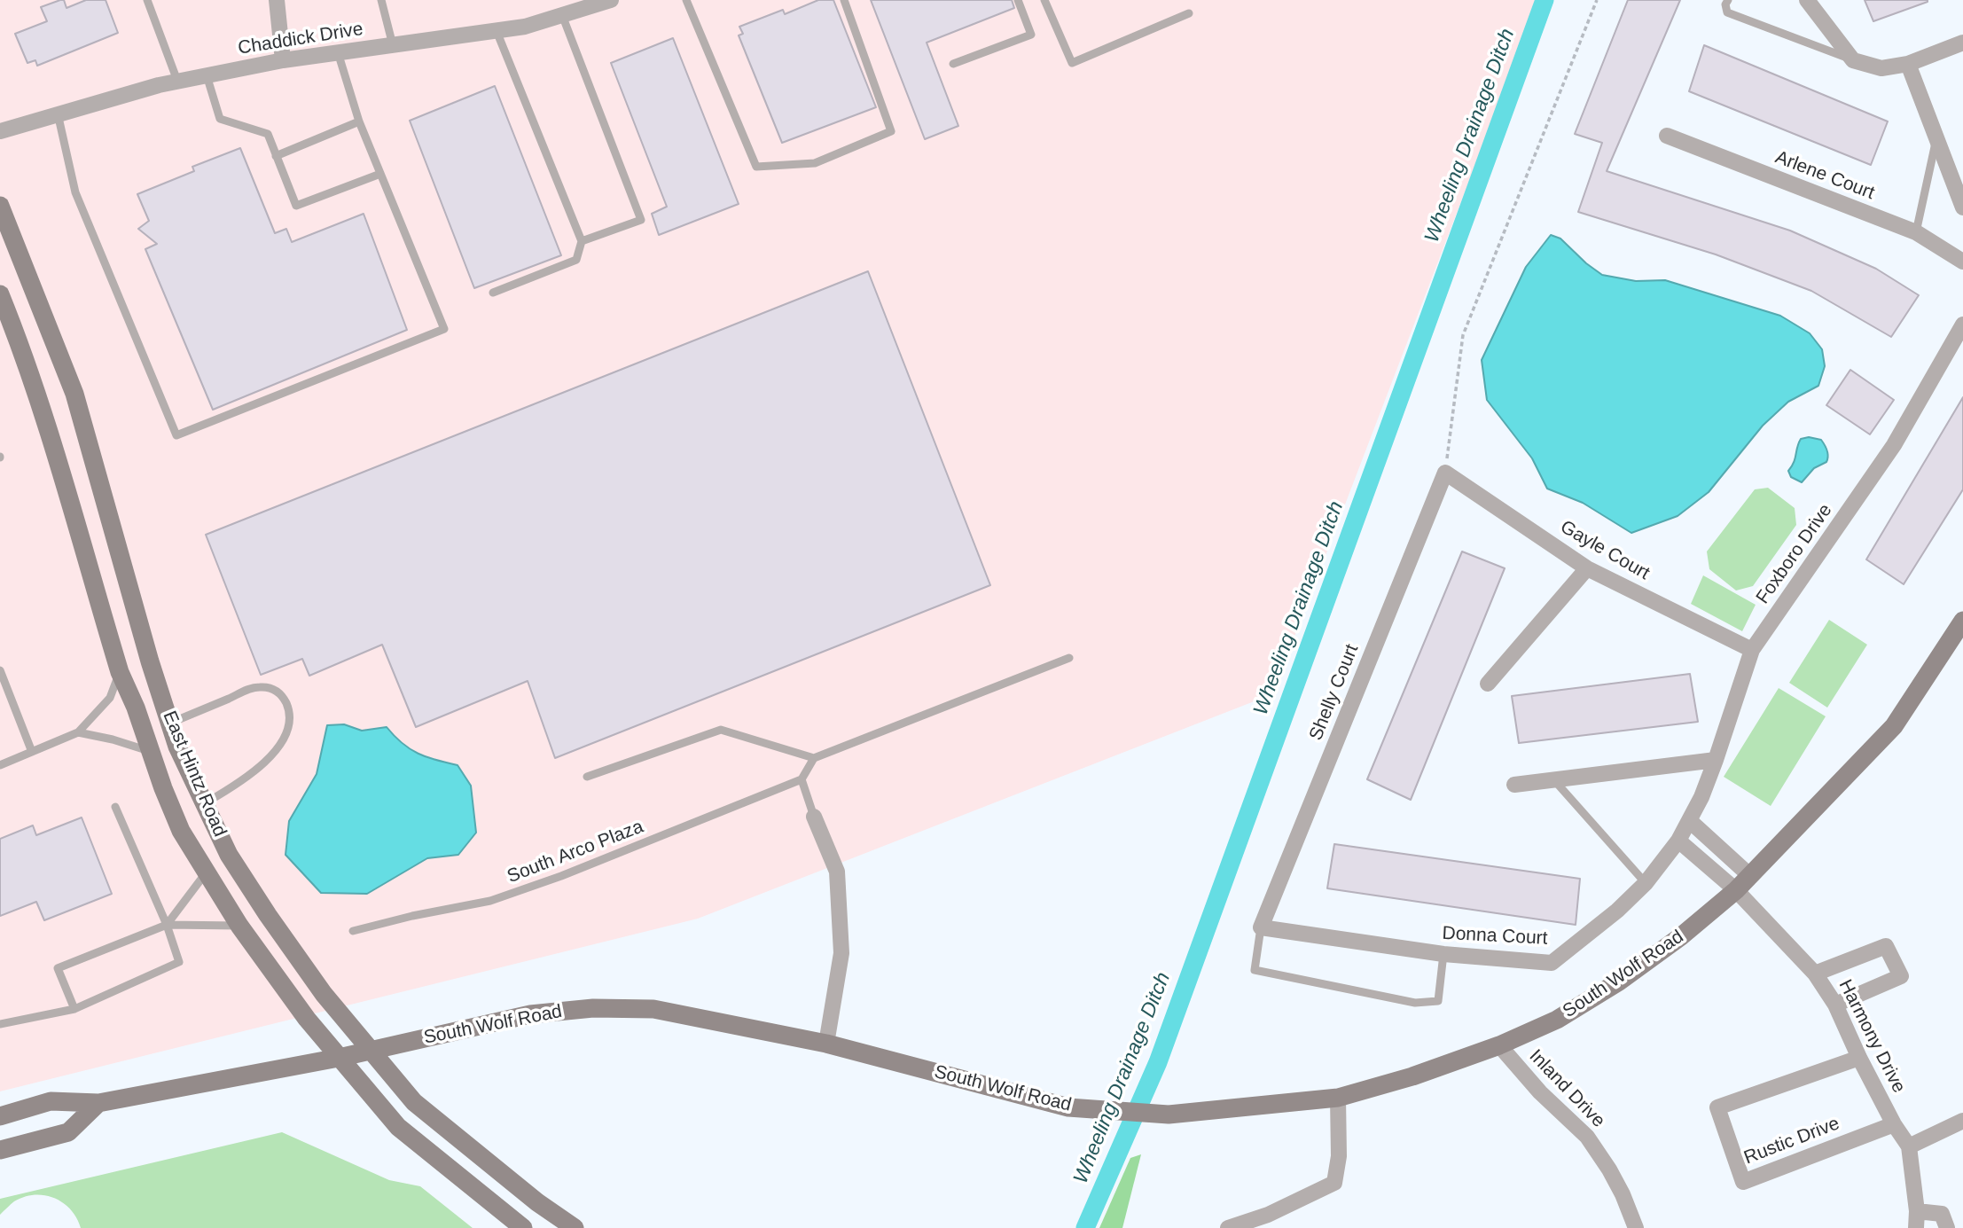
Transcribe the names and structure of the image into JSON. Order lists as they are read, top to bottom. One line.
{"streets":{"main road":["East Hintz Road","South Wolf Road"],"street":["Chaddick Drive","Arlene Court","Gayle Court","Foxboro Drive","Shelly Court","Donna Court","Harmony Drive","Inland Drive","Rustic Drive"],"lane":["South Arco Plaza"]},"crossings":[["Gayle Court","Foxboro Drive"],["Gayle Court","Shelly Court"],["Foxboro Drive","Donna Court"],["Shelly Court","Donna Court"],["East Hintz Road","South Wolf Road"],["South Wolf Road","Harmony Drive"],["South Wolf Road","Inland Drive"],["Harmony Drive","Rustic Drive"]],"water":["Wheeling Drainage Ditch"]}
